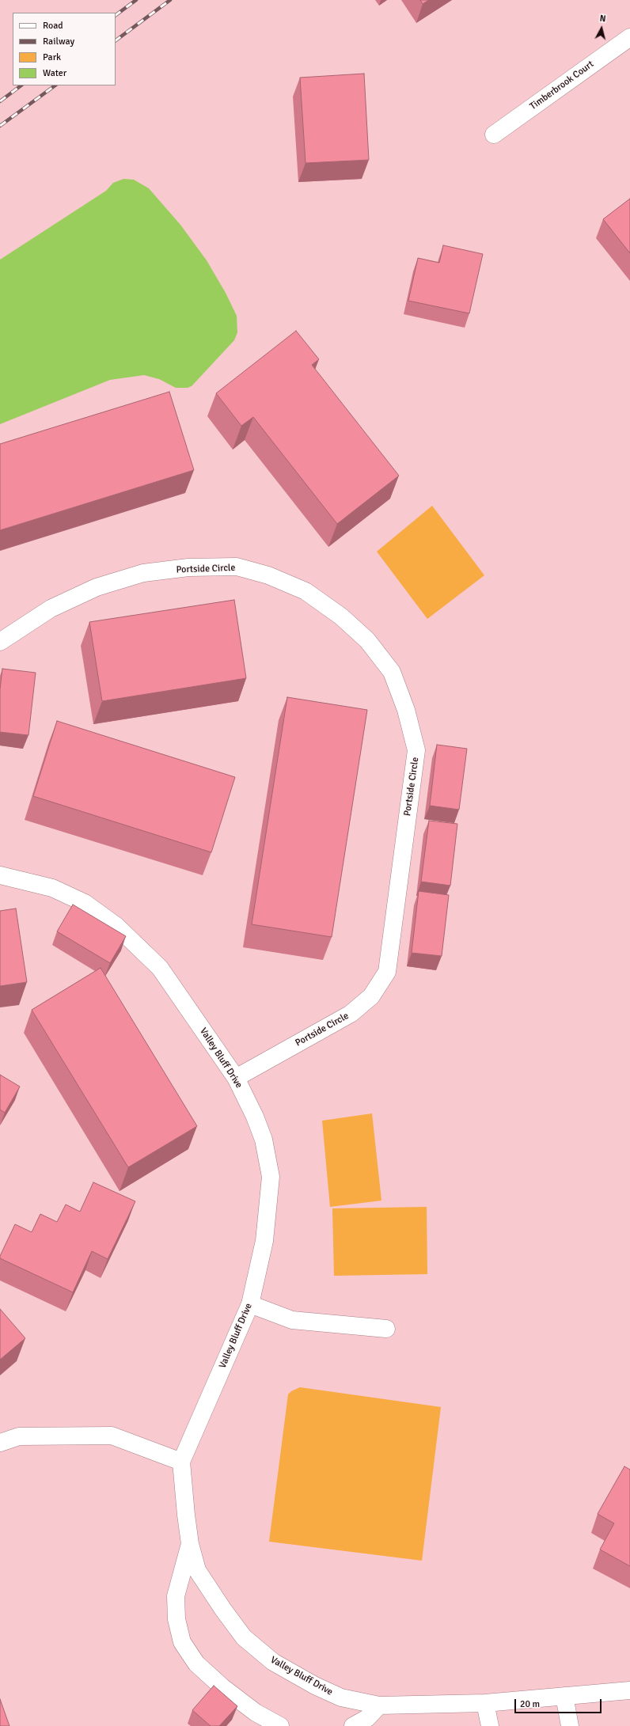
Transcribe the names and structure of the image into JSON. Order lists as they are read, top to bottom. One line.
{"streets":{"street":["Timberbrook Court","Portside Circle","Valley Bluff Drive"]},"crossings":[["Portside Circle","Valley Bluff Drive"]],"legend":["Road","Railway","Park","Water"],"scale_bar":"20 m","north":"top"}
